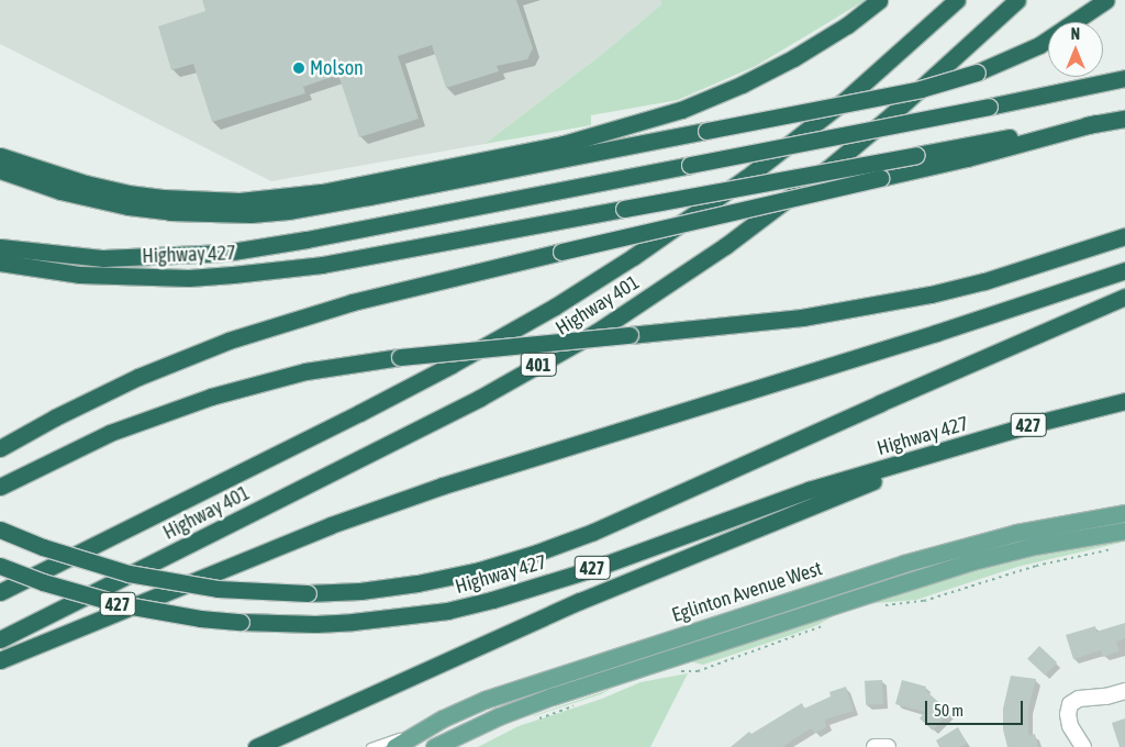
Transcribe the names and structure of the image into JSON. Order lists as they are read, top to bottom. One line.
{"streets":{"highway":["Highway 427","Highway 401","401","427"],"main road":["Eglinton Avenue West"]},"places":["Molson"],"scale_bar":"50 m","north":"top"}
